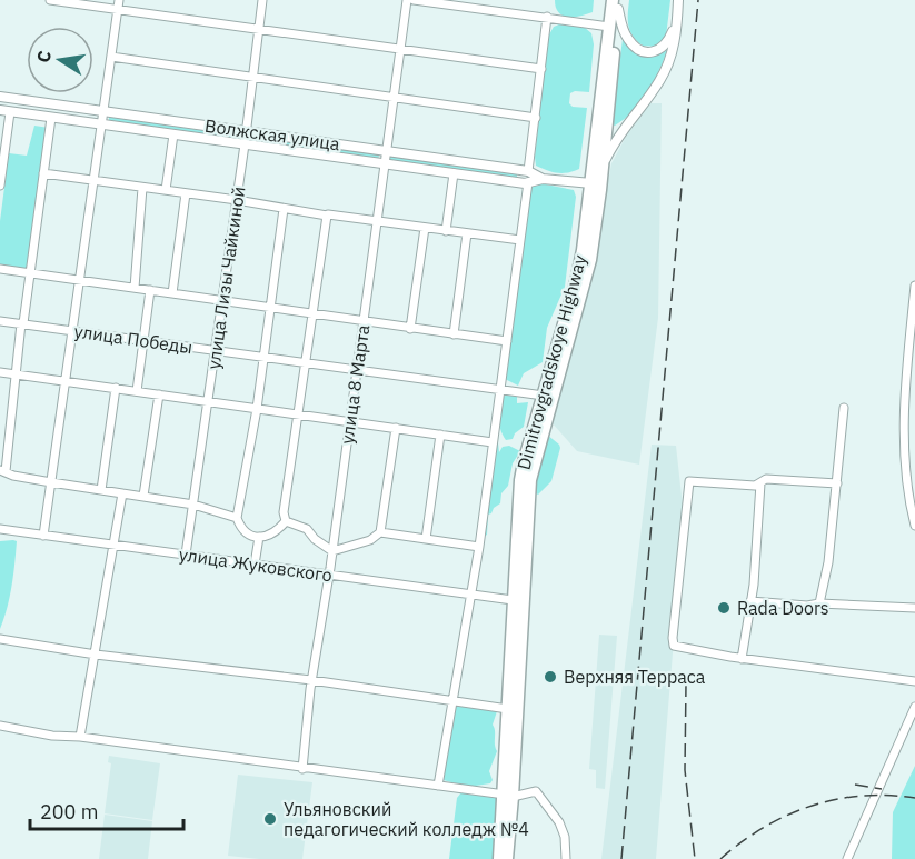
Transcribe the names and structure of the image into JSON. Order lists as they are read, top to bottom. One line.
{"streets":{"highway":["Dimitrovgradskoye Highway"],"main road":["Волжская улица"],"street":["улица Лизы Чайкиной","улица Победы","улица 8 Марта","улица Жуковского"]},"crossings":[["Волжская улица","улица Лизы Чайкиной"],["Волжская улица","Dimitrovgradskoye Highway"],["Волжская улица","улица 8 Марта"],["улица Лизы Чайкиной","улица Победы"],["улица Лизы Чайкиной","улица Жуковского"],["улица Победы","Dimitrovgradskoye Highway"],["улица Победы","улица 8 Марта"],["Dimitrovgradskoye Highway","улица Жуковского"],["улица 8 Марта","улица Жуковского"]],"places":["Rada Doors","Верхняя Терраса","Ульяновский педагогический колледж №4"],"scale_bar":"200 m","north":"left"}
